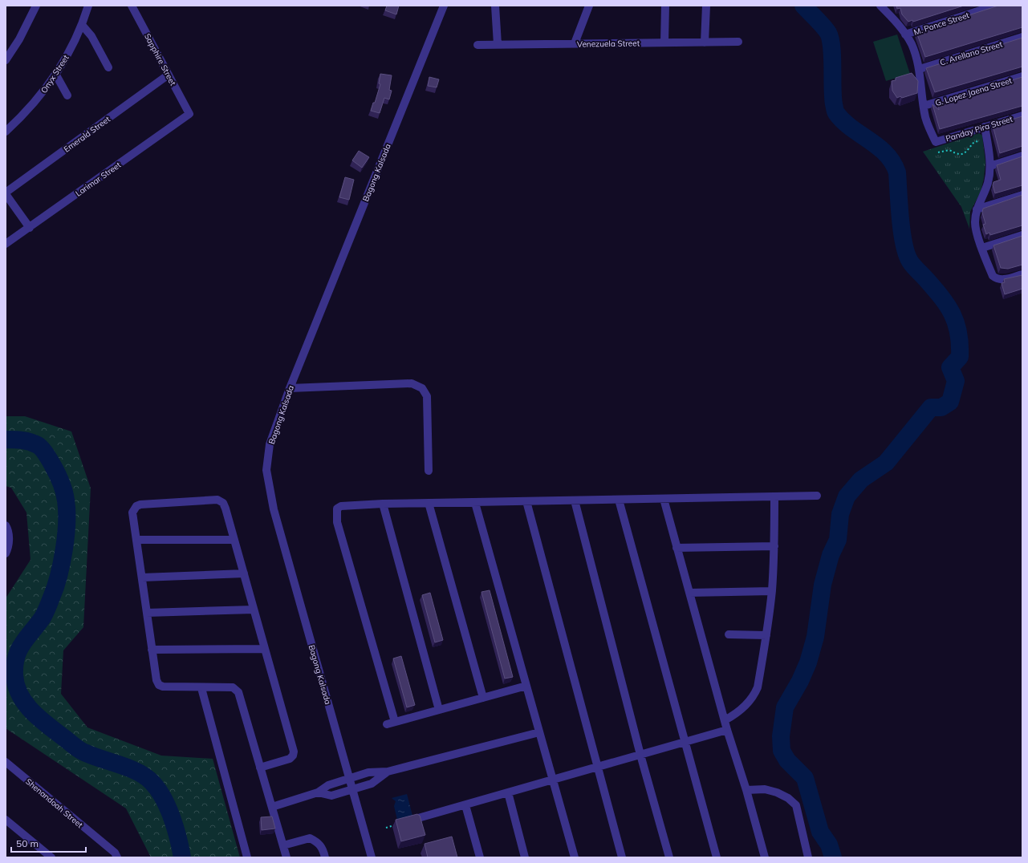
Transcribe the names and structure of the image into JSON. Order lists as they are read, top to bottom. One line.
{"streets":{"street":["M. Ponce Street","Venezuela Street","C. Arellano Street","Sapphire Street","Onyx Street","G. Lopez Jaena Street","Panday Pira Street","Emerald Street","Bagong Kalsada","Larimar Street","Shenandoah Street"]},"crossings":[["Sapphire Street","Emerald Street"],["Sapphire Street","Larimar Street"],["G. Lopez Jaena Street","Panday Pira Street"]],"scale_bar":"50 m"}
